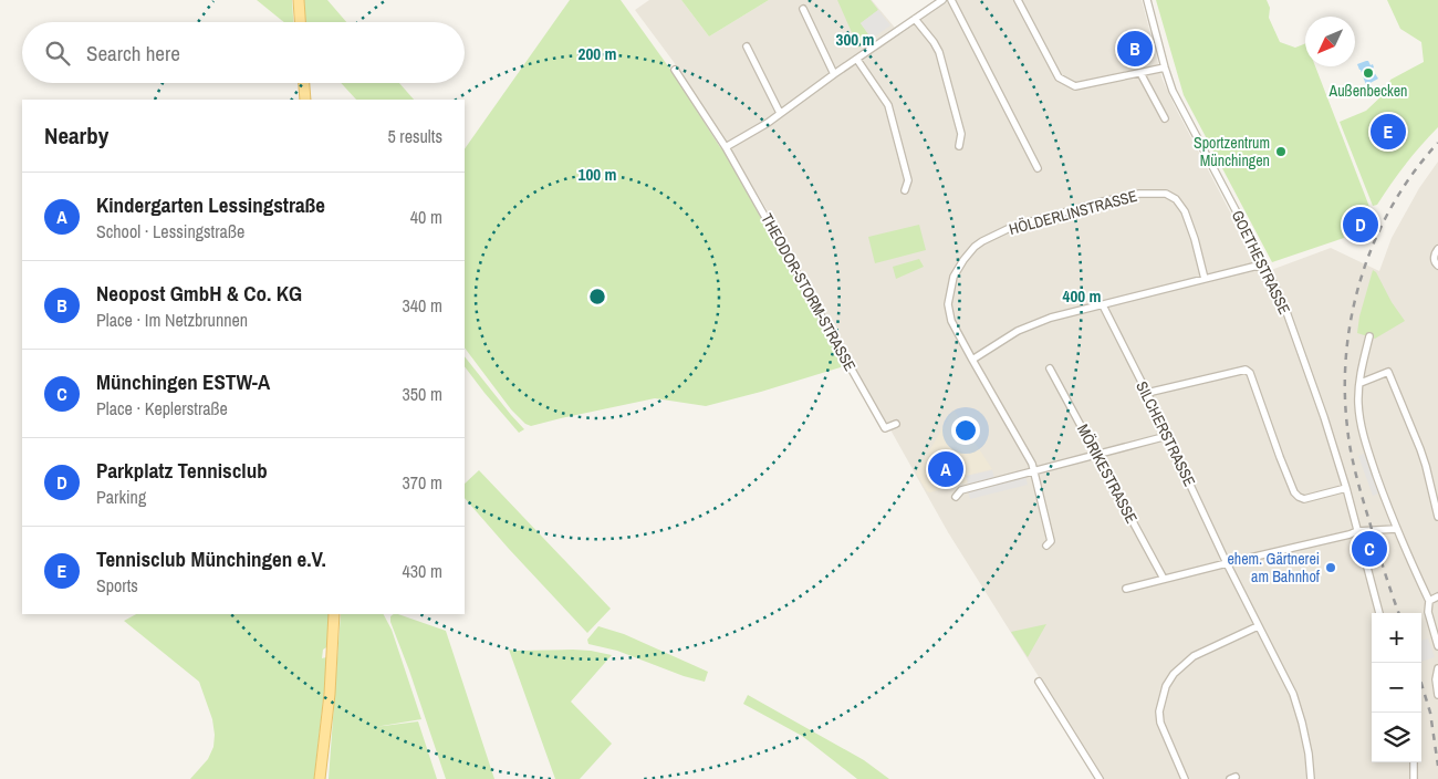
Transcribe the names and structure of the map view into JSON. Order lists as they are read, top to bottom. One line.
{"streets":{"street":["HÖLDERLINSTRASSE","GOETHESTRASSE","THEODOR-STORM-STRASSE","SILCHERSTRASSE","MÖRIKESTRASSE"]},"places":["Außenbecken","Sportzentrum Münchingen","ehem. Gärtnerei am Bahnhof"],"north":"bottom left","page":{"search":"Search here","pins":["B","E","D","A","C"],"heading":["Nearby","5 results"],"list":[{"mark":"A","name":"Kindergarten Lessingstraße","note":"School · Lessingstraße","value":"40 m"},{"mark":"B","name":"Neopost GmbH & Co. KG","note":"Place · Im Netzbrunnen","value":"340 m"},{"mark":"C","name":"Münchingen ESTW-A","note":"Place · Keplerstraße","value":"350 m"},{"mark":"D","name":"Parkplatz Tennisclub","note":"Parking","value":"370 m"},{"mark":"E","name":"Tennisclub Münchingen e.V.","note":"Sports","value":"430 m"}],"map_buttons":["+","−"]},"rings":["300 m","200 m","100 m","400 m"]}
